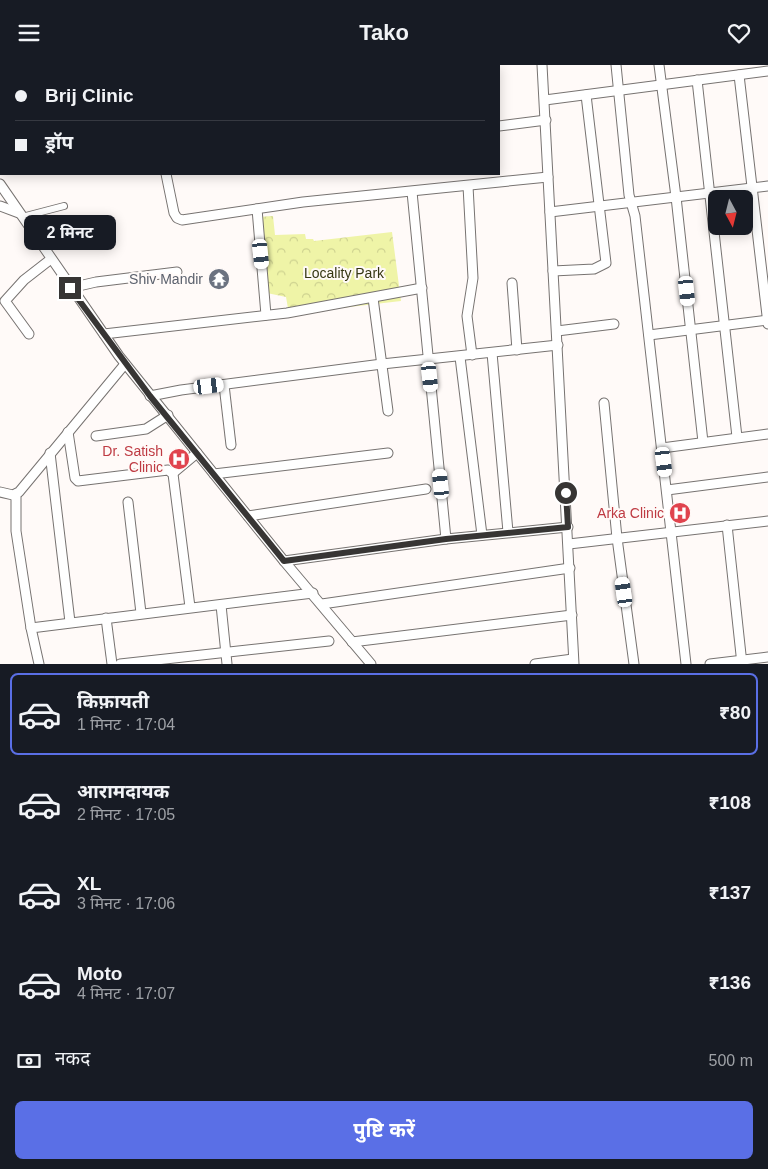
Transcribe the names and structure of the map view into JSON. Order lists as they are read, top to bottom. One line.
{"parks":["Locality Park"],"places":{"temple":["Shiv Mandir"],"hospital":["Dr. Satish Clinic","Arka Clinic"]},"north":"bottom","page":{"header":"Tako","banner":["Brij Clinic","ड्रॉप"],"bubble":"2 मिनट","list":[{"name":"किफ़ायती","note":"1 मिनट · 17:04","value":"₹80"},{"name":"आरामदायक","note":"2 मिनट · 17:05","value":"₹108"},{"name":"XL","note":"3 मिनट · 17:06","value":"₹137"},{"name":"Moto","note":"4 मिनट · 17:07","value":"₹136"}],"pay":["नकद","500 m"],"buttons":"पुष्टि करें"}}
